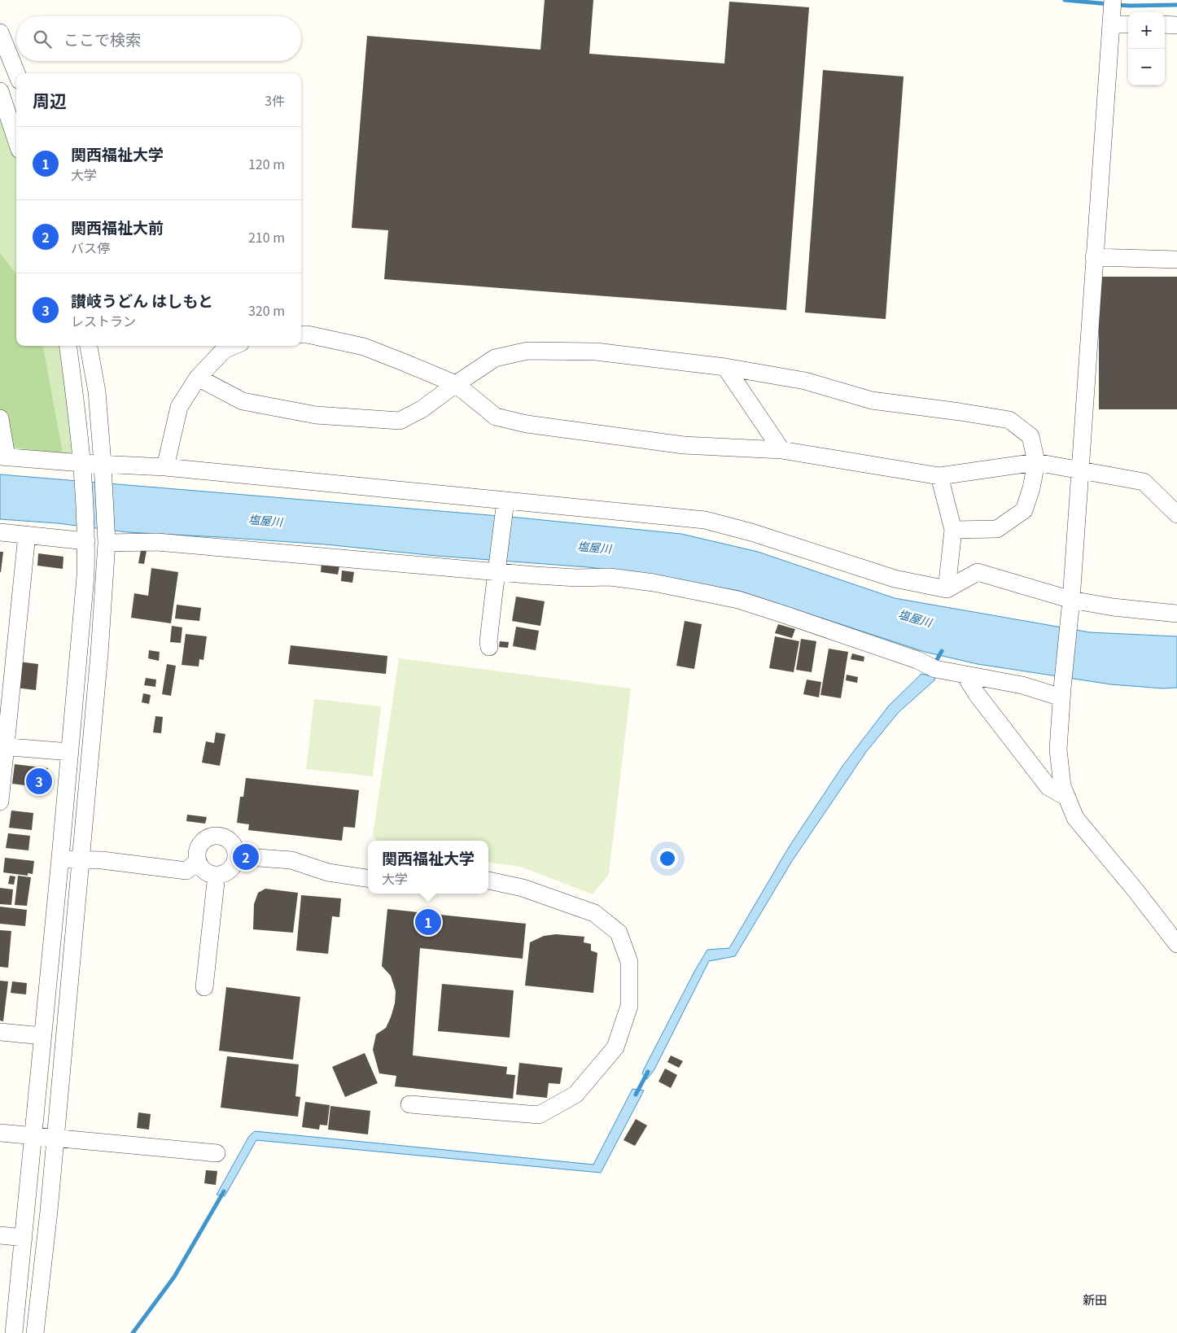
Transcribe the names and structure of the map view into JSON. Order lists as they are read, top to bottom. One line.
{"districts":["新田"],"water":["塩屋川"],"page":{"map_buttons":["+","−"],"search":"ここで検索","heading":["周辺","3件"],"list":[{"mark":"1","name":"関西福祉大学","note":"大学","value":"120 m"},{"mark":"2","name":"関西福祉大前","note":"バス停","value":"210 m"},{"mark":"3","name":"讃岐うどん はしもと","note":"レストラン","value":"320 m"}],"pins":["3","2","1"],"popup":["関西福祉大学","大学"]}}
